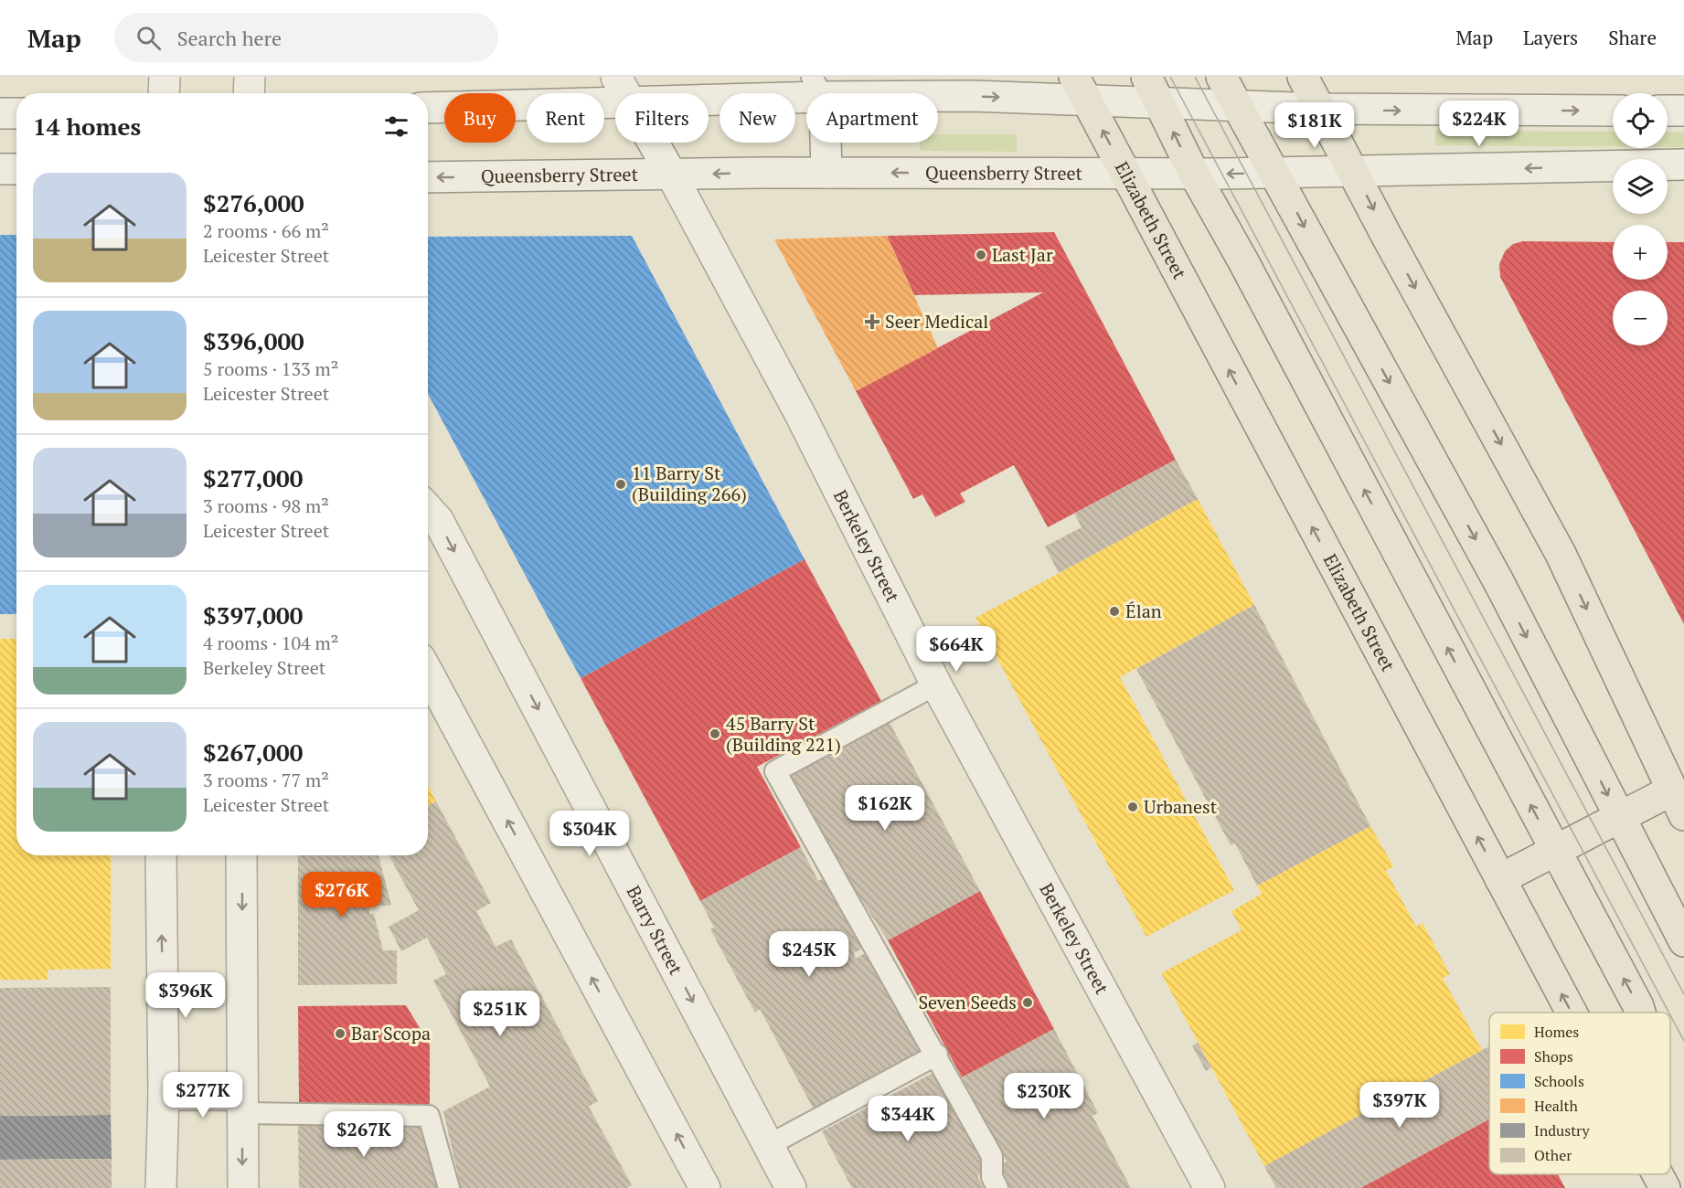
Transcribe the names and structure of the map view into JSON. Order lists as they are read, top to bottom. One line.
{"streets":{"main road":["Elizabeth Street"],"street":["Queensberry Street","Berkeley Street","Barry Street"]},"crossings":[["Queensberry Street","Elizabeth Street"],["Queensberry Street","Berkeley Street"]],"places":{"other":["Last Jar","11 Barry St (Building 266)","Élan","45 Barry St (Building 221)","Urbanest","Seven Seeds","Bar Scopa"],"health":["Seer Medical"]},"legend":["Homes","Shops","Schools","Health","Industry","Other"],"page":{"header":"Map","search":"Search here","nav":["Map","Layers","Share"],"map_buttons":["+","−"],"chip":["Buy","Rent","Filters","New","Apartment"],"heading":"14 homes","price":["$224K","$181K","$664K","$162K","$304K","$276K","$245K","$396K","$251K","$277K","$230K","$397K","$344K","$267K"],"list":[{"name":"$276,000","note":"2 rooms · 66 m² · Leicester Street"},{"name":"$396,000","note":"5 rooms · 133 m² · Leicester Street"},{"name":"$277,000","note":"3 rooms · 98 m² · Leicester Street"},{"name":"$397,000","note":"4 rooms · 104 m² · Berkeley Street"},{"name":"$267,000","note":"3 rooms · 77 m² · Leicester Street"}]}}
